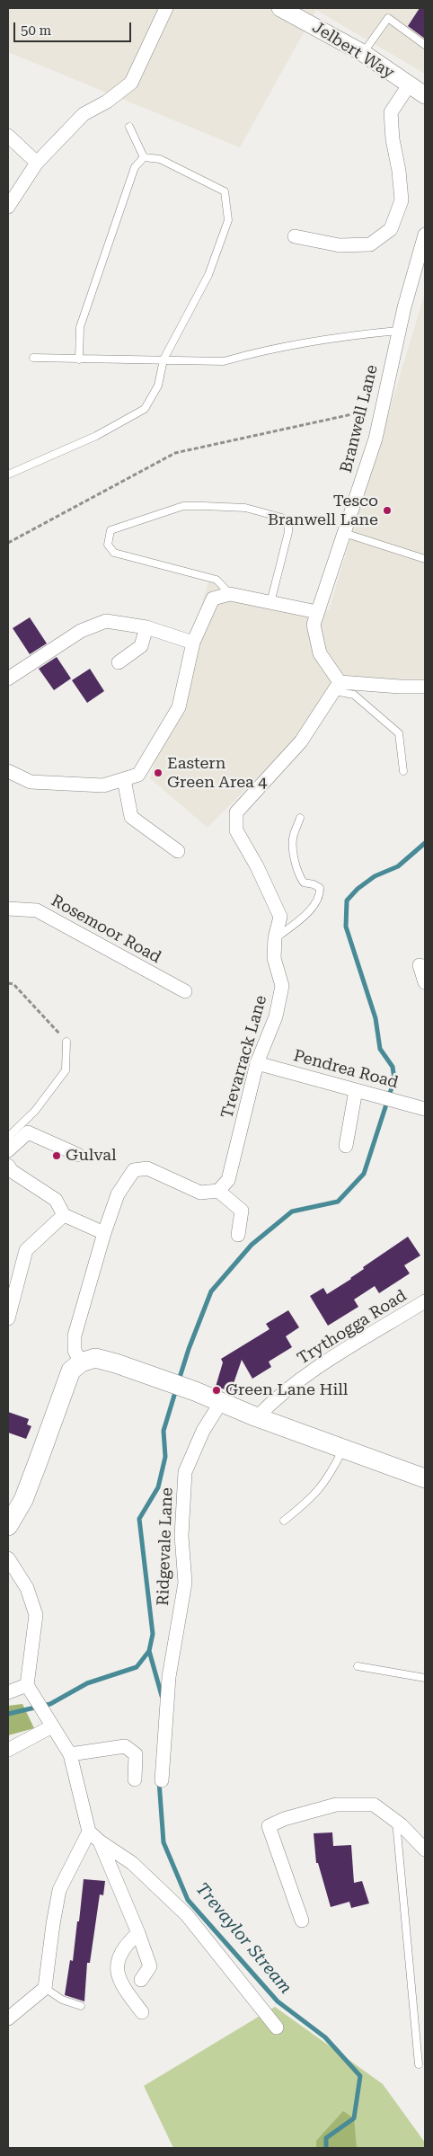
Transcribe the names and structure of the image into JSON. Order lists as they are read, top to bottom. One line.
{"streets":{"street":["Jelbert Way","Branwell Lane","Rosemoor Road","Trevarrack Lane","Pendrea Road","Trythogga Road","Ridgevale Lane"]},"crossings":[["Branwell Lane","Trevarrack Lane"],["Trevarrack Lane","Pendrea Road"]],"water":["Trevaylor Stream"],"places":["Tesco Branwell Lane","Eastern Green Area 4","Gulval","Green Lane Hill"],"scale_bar":"50 m"}
